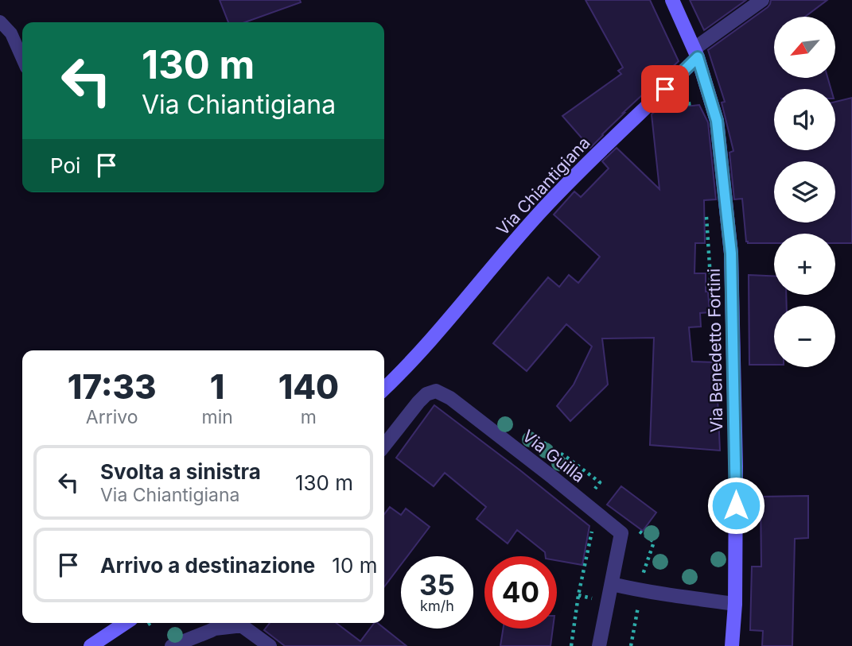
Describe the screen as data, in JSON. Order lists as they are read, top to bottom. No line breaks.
{"streets":{"street":["Via Chiantigiana","Via Benedetto Fortini","Via Guilla"]},"crossings":[["Via Chiantigiana","Via Benedetto Fortini"]],"north":"bottom left","page":{"map_buttons":["+","−"],"turn":["130 m","Via Chiantigiana"],"then":"Poi","eta":["17:33","Arrivo","1","min","140","m"],"list":[{"name":"Svolta a sinistra","note":"Via Chiantigiana","value":"130 m"},{"name":"Arrivo a destinazione","value":"10 m"}],"speed":"35 km/h","limit":"40"}}
